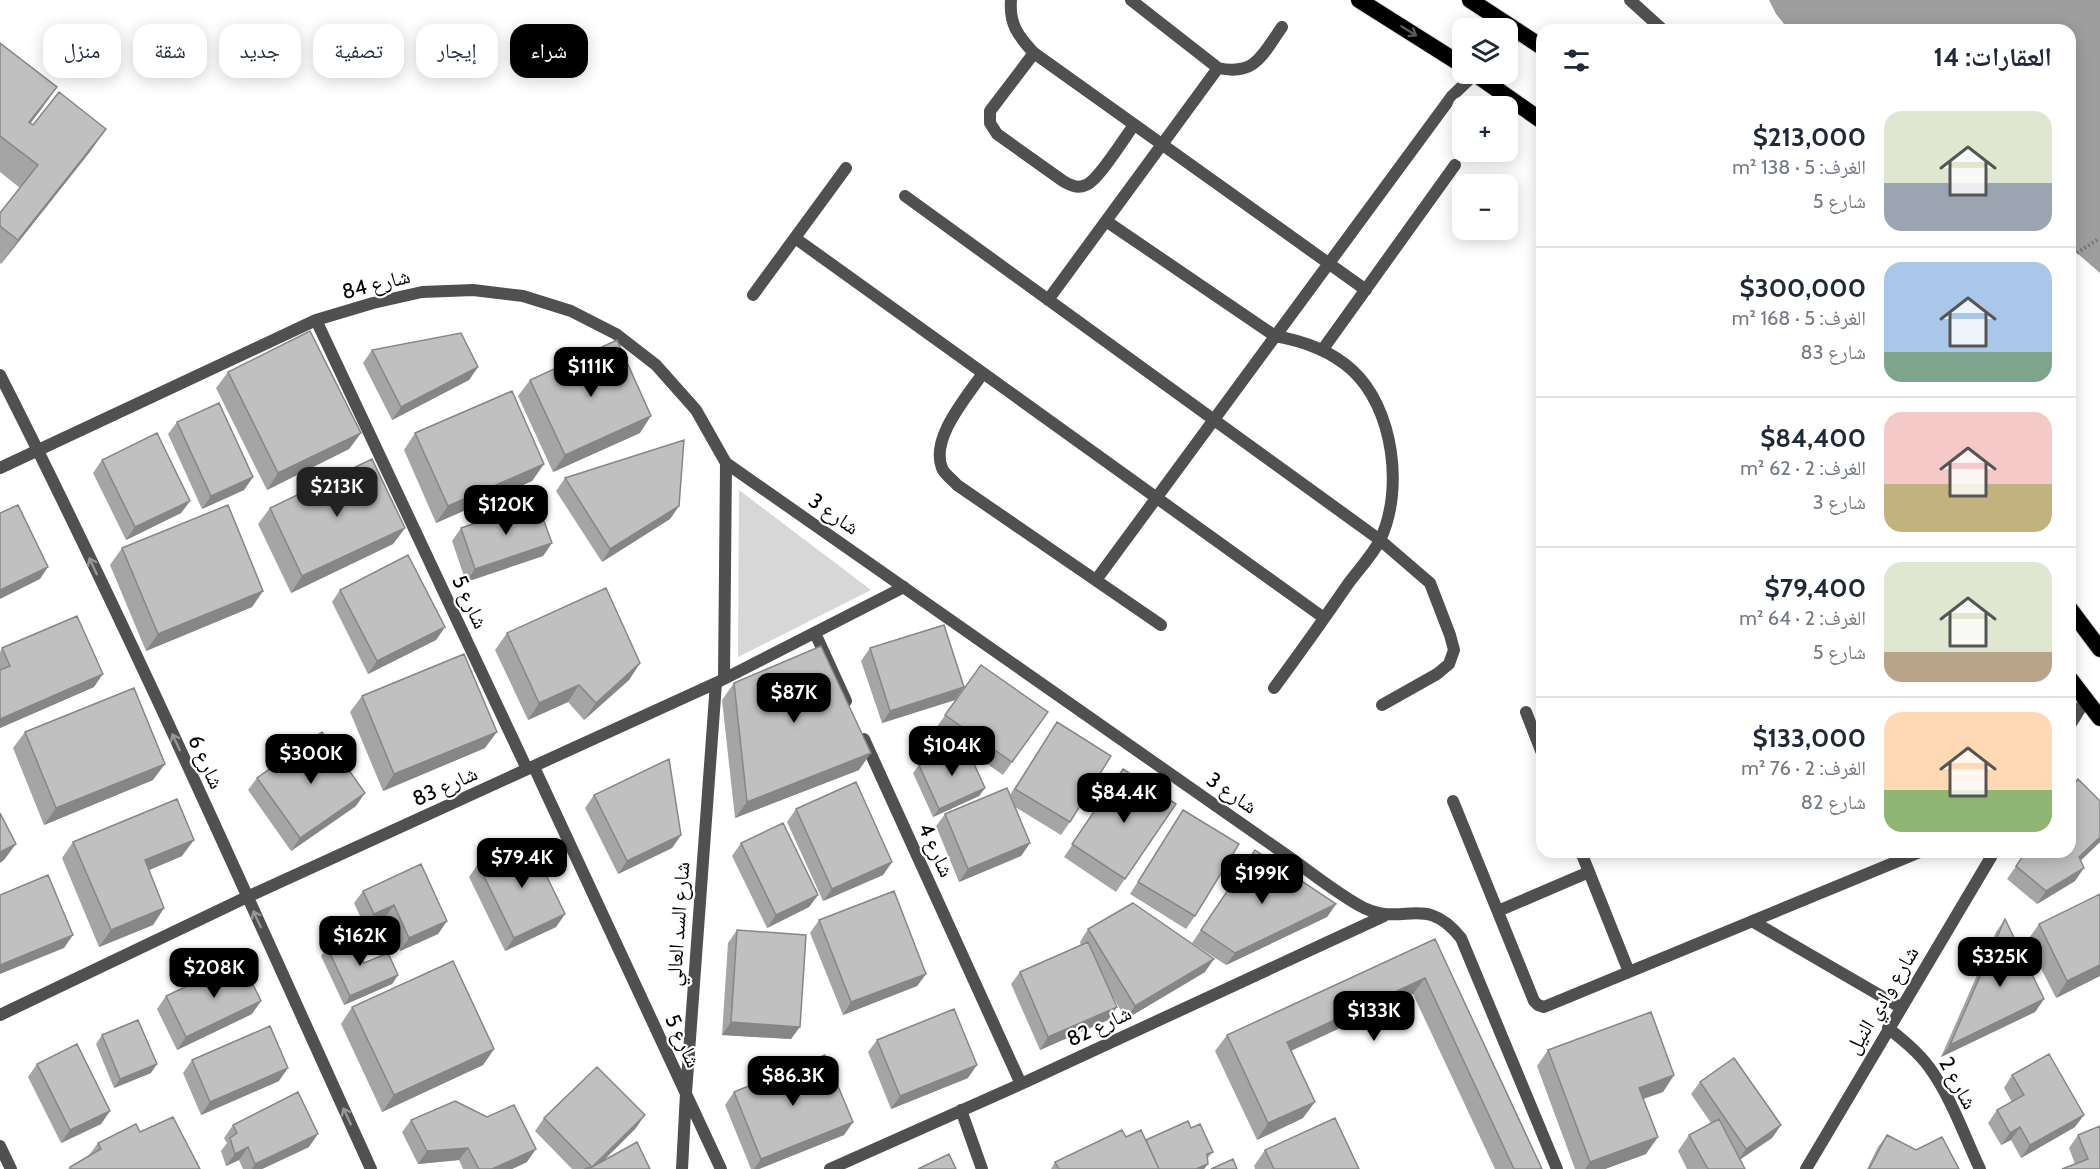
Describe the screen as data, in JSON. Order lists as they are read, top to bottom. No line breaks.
{"streets":{"street":["شارع 84","شارع 3","شارع 5","شارع 6","شارع 83","شارع 4","شارع السد العالي","شارع وادي النيل","شارع 82","شارع 2"]},"crossings":[["شارع 84","شارع 3"],["شارع 84","شارع 5"],["شارع 84","شارع 6"],["شارع 84","شارع السد العالي"],["شارع 3","شارع 83"],["شارع 3","شارع السد العالي"],["شارع 3","شارع 82"],["شارع 5","شارع 83"],["شارع 5","شارع السد العالي"],["شارع 6","شارع 83"],["شارع 83","شارع السد العالي"],["شارع 4","شارع 82"],["شارع وادي النيل","شارع 2"]],"one_way":["شارع 6"],"page":{"map_buttons":["+","−"],"chip":["شراء","إيجار","تصفية","جديد","شقة","منزل"],"heading":"العقارات: 14","list":[{"name":"$213,000","note":"الغرف: 5 · 138 m² · شارع 5"},{"name":"$300,000","note":"الغرف: 5 · 168 m² · شارع 83"},{"name":"$84,400","note":"الغرف: 2 · 62 m² · شارع 3"},{"name":"$79,400","note":"الغرف: 2 · 64 m² · شارع 5"},{"name":"$133,000","note":"الغرف: 2 · 76 m² · شارع 82"}],"price":["$111K","$213K","$120K","$87K","$104K","$300K","$84.4K","$79.4K","$199K","$162K","$325K","$208K","$133K","$86.3K"]}}
